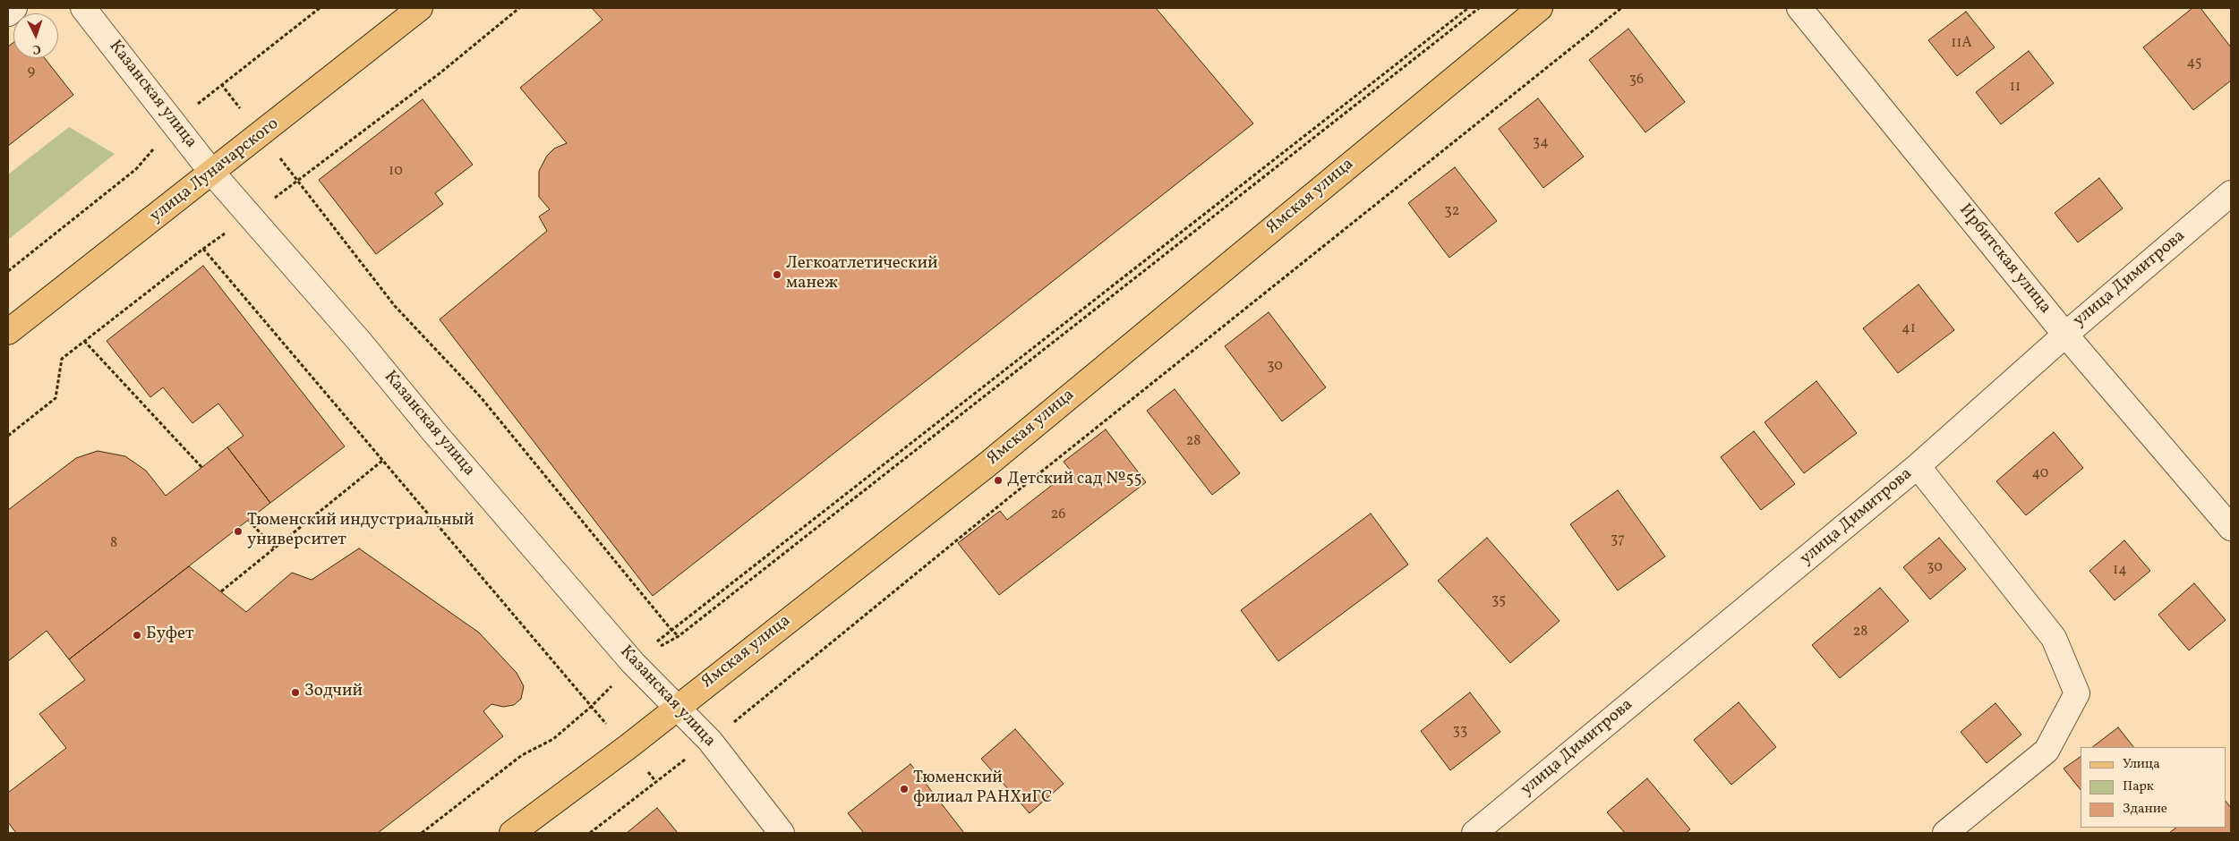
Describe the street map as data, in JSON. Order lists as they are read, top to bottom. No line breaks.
{"streets":{"main road":["улица Луначарского","Ямская улица"],"street":["Казанская улица","Ирбитская улица","улица Димитрова"]},"crossings":[["Казанская улица","улица Луначарского"],["Казанская улица","Ямская улица"],["Ирбитская улица","улица Димитрова"]],"places":["Легкоатлетический манеж","Детский сад №55","Тюменский индустриальный университет","Буфет","Зодчий","Тюменский филиал РАНХиГС"],"house_numbers":["11А","45","9","36","11","34","10","32","41","30","28","40","26","37","8","30","14","35","28","33"],"legend":["Улица","Парк","Здание"],"north":"bottom"}
